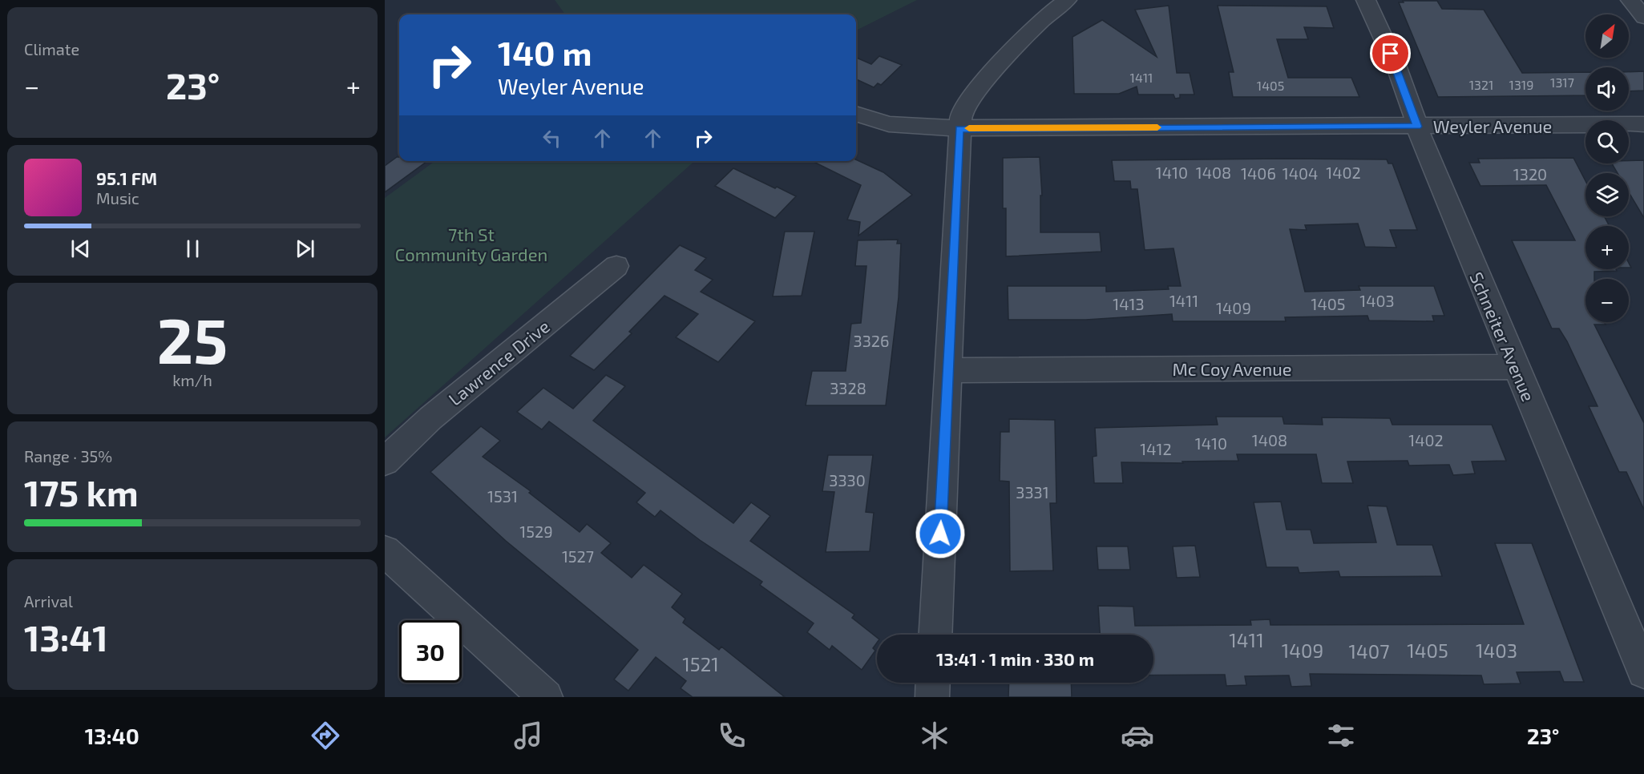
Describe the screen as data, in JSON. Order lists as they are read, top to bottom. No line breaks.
{"streets":{"street":["Weyler Avenue","Schneiter Avenue","Lawrence Drive","Mc Coy Avenue"]},"crossings":[["Weyler Avenue","Schneiter Avenue"],["Schneiter Avenue","Mc Coy Avenue"]],"parks":["7th St Community Garden"],"house_numbers":["1411","1317","1321","1319","1405","1410","1408","1402","1406","1404","1320","1411","1403","1413","1405","1409","3326","3328","1408","1402","1410","1412","3330","3331","1531","1529","1527","1411","1409","1405","1403","1407","1521"],"north":"top right","page":{"tile":["Climate",["25","km/h"],["Range · 35%","175 km"],["Arrival","13:41"]],"map_buttons":["+","−"],"turn":["140 m","Weyler Avenue"],"heat":["−","23°","+"],"song":["95.1 FM","Music"],"limit":"30","trip":"13:41 · 1 min · 330 m","tabs":["13:40","23°"]}}
